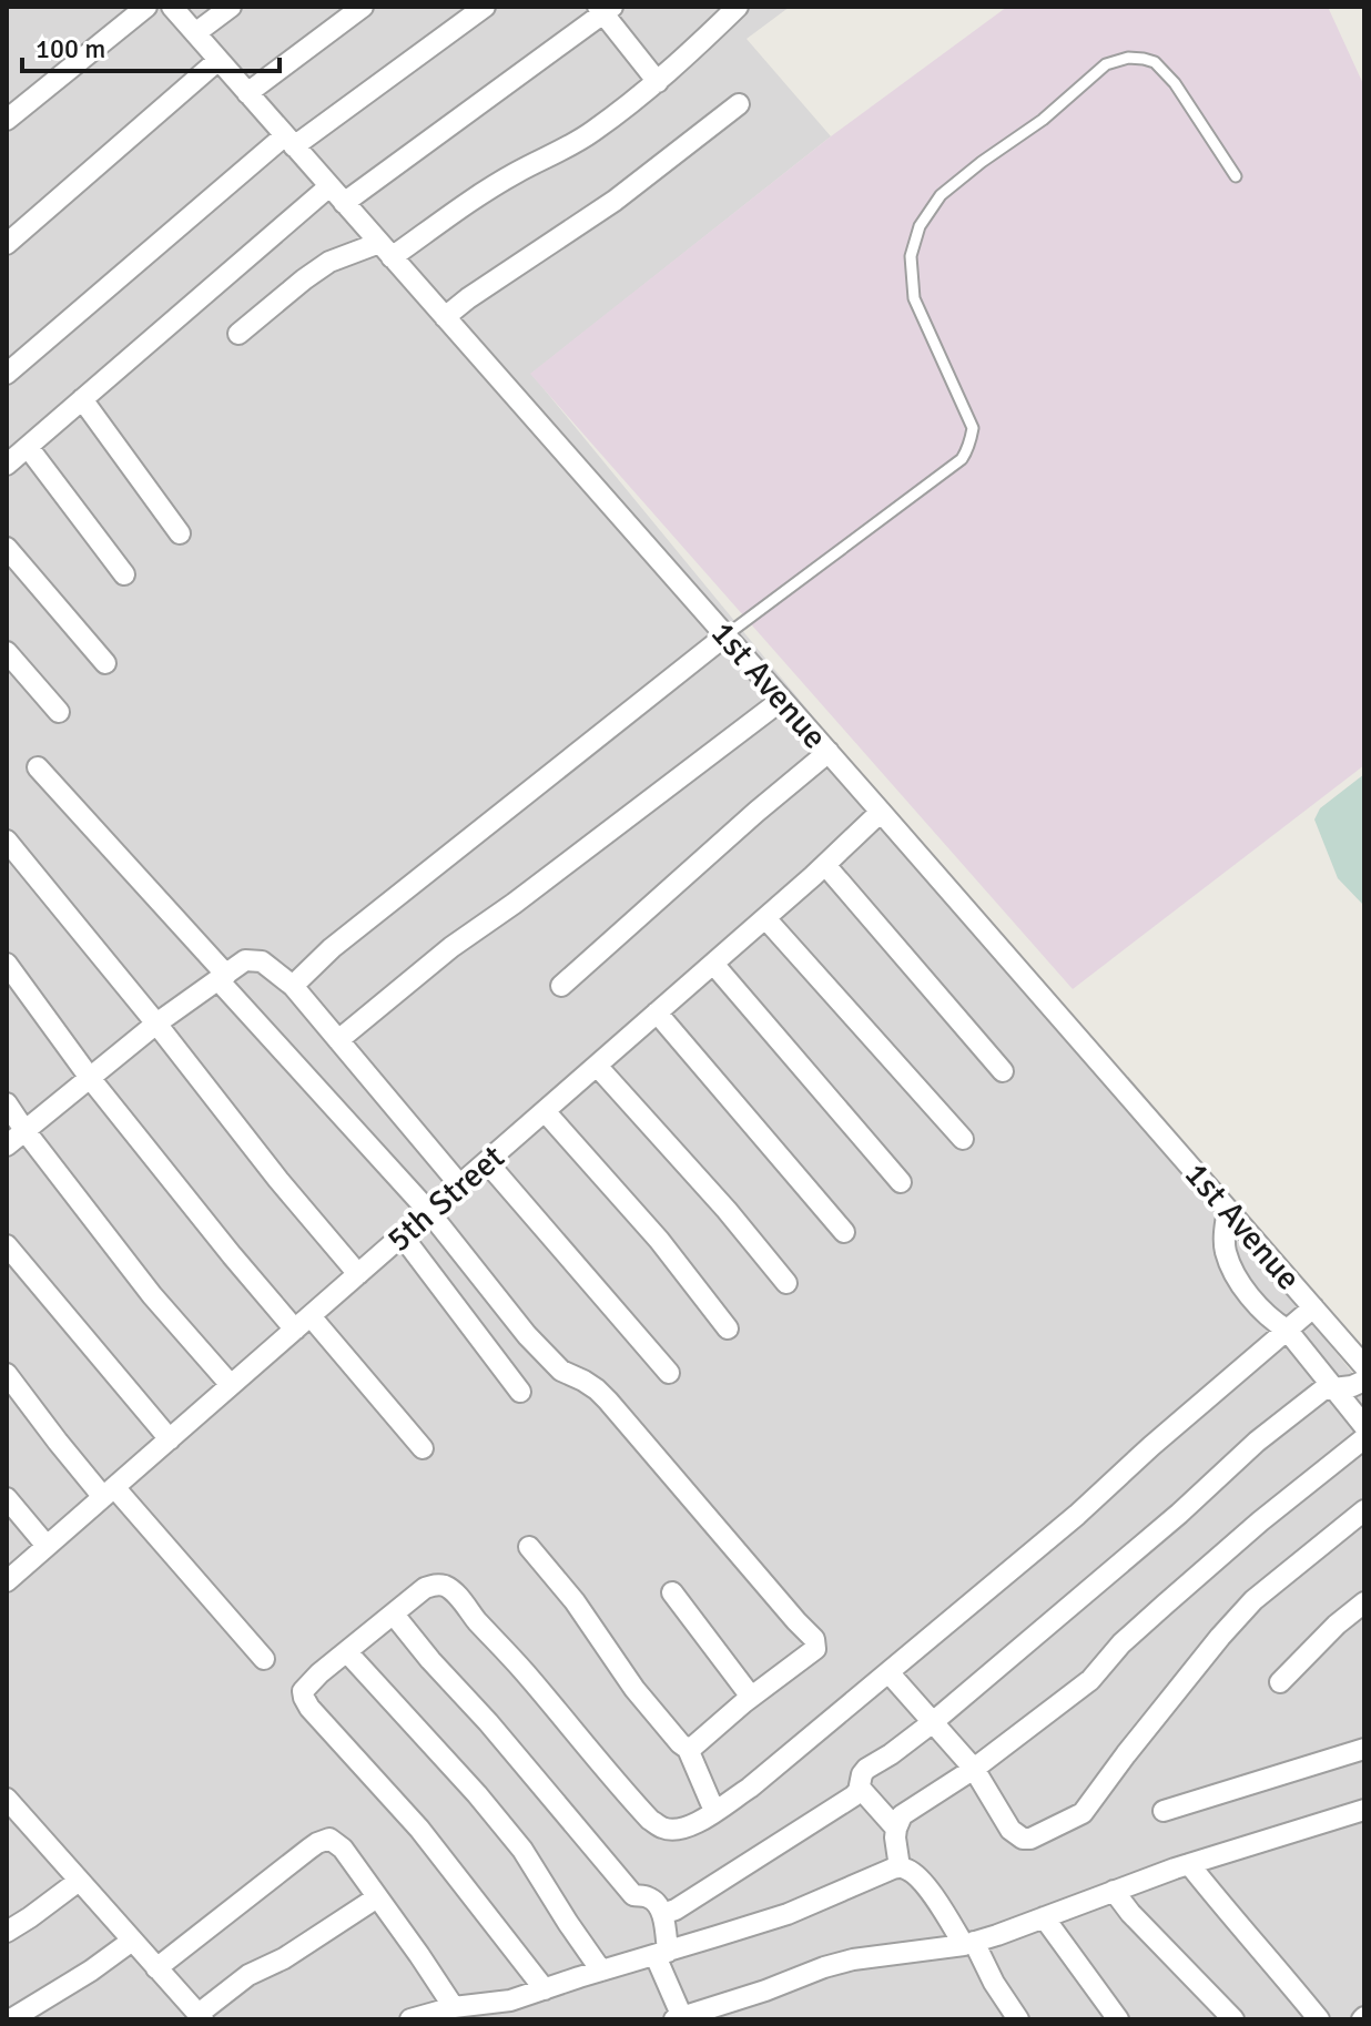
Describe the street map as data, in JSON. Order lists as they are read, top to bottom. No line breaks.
{"streets":{"street":["1st Avenue","5th Street"]},"crossings":[["1st Avenue","5th Street"]],"scale_bar":"100 m"}
